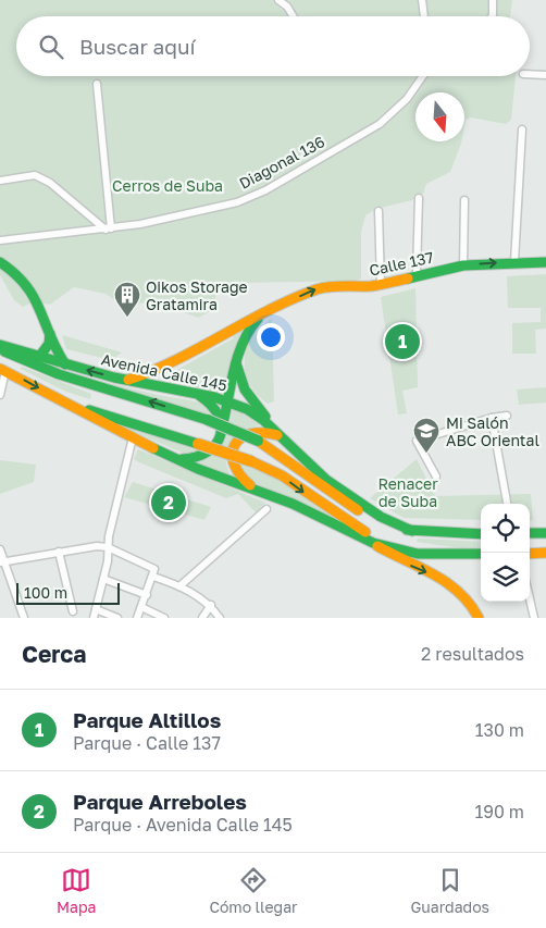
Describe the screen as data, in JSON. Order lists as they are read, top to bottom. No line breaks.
{"streets":{"main road":["Calle 137","Avenida Calle 145"],"street":["Diagonal 136"]},"crossings":[["Calle 137","Avenida Calle 145"]],"parks":["Cerros de Suba","Renacer de Suba"],"places":{"building":["Oikos Storage Gratamira"],"school or university":["Mi Salón ABC Oriental"]},"scale_bar":"100 m","north":"bottom","page":{"search":"Buscar aquí","pins":["1","2"],"scale":"100 m","heading":["Cerca","2 resultados"],"list":[{"mark":"1","name":"Parque Altillos","note":"Parque · Calle 137","value":"130 m"},{"mark":"2","name":"Parque Arreboles","note":"Parque · Avenida Calle 145","value":"190 m"}],"nav":["Mapa","Cómo llegar","Guardados"]}}
